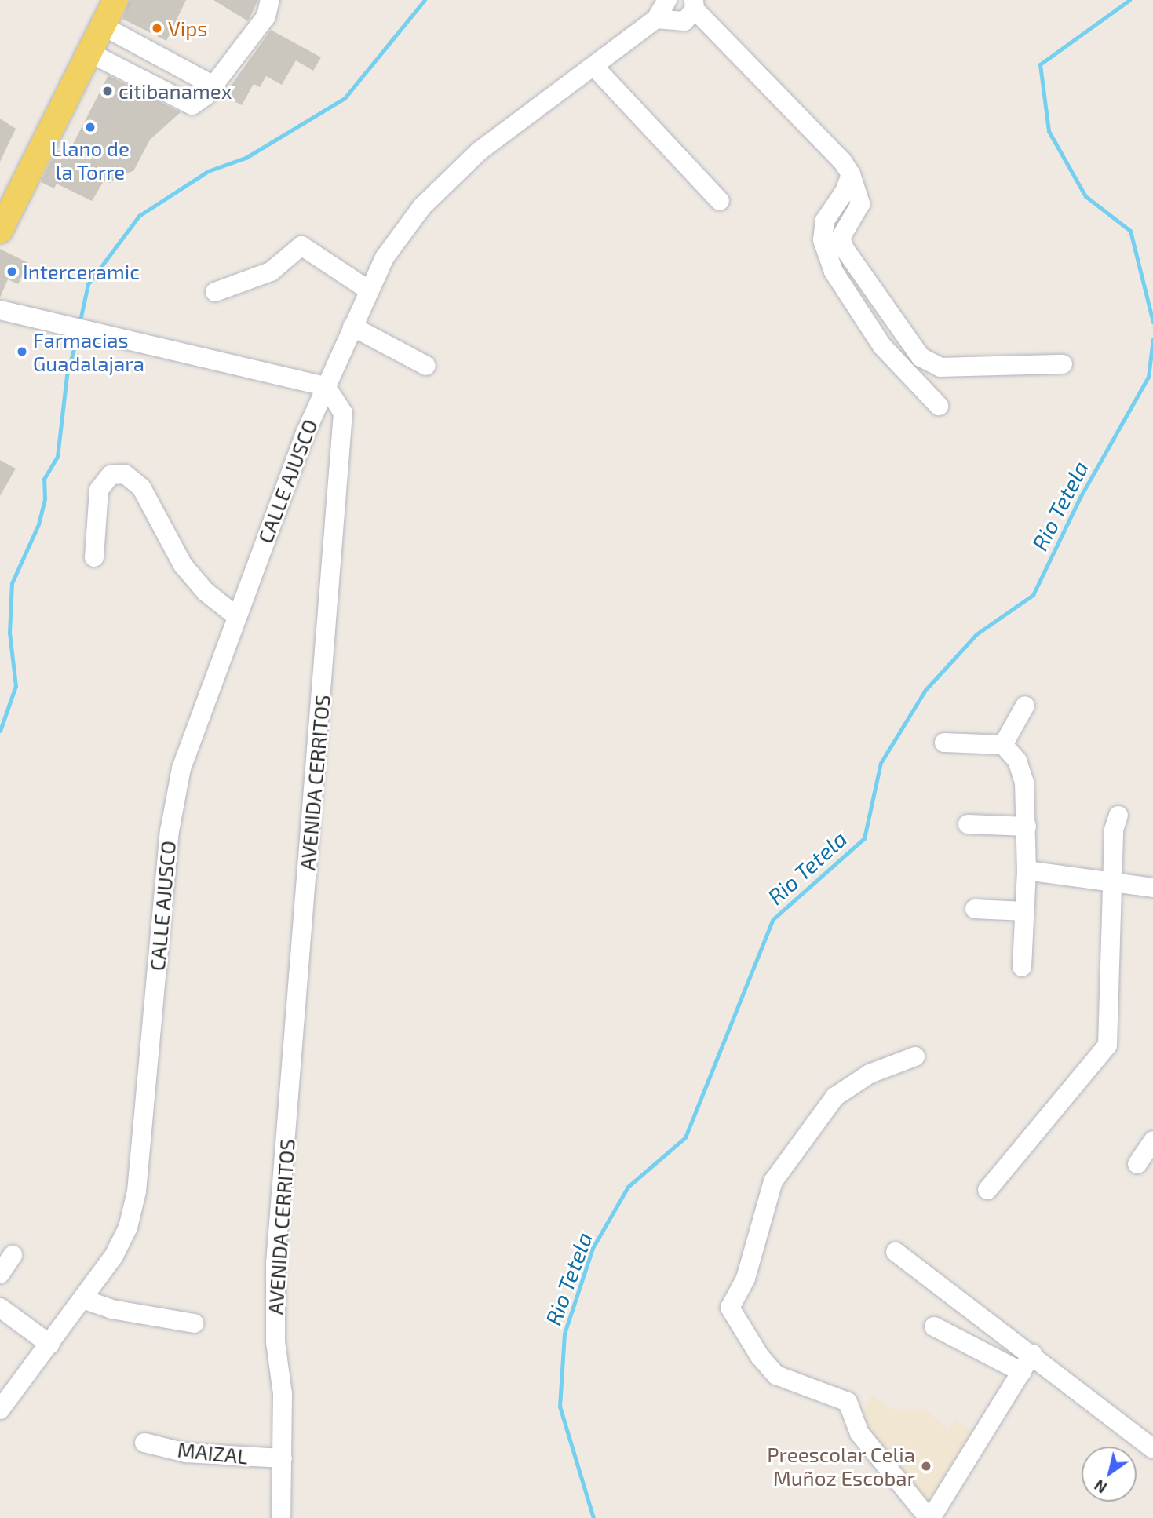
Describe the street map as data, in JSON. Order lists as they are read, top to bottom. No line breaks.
{"streets":{"street":["CALLE AJUSCO","AVENIDA CERRITOS","MAIZAL"]},"crossings":[["CALLE AJUSCO","AVENIDA CERRITOS"],["AVENIDA CERRITOS","MAIZAL"]],"water":["Rio Tetela"],"places":["Vips","citibanamex","Llano de la Torre","Interceramic","Farmacias Guadalajara","Preescolar Celia Muñoz Escobar"],"north":"bottom left"}
